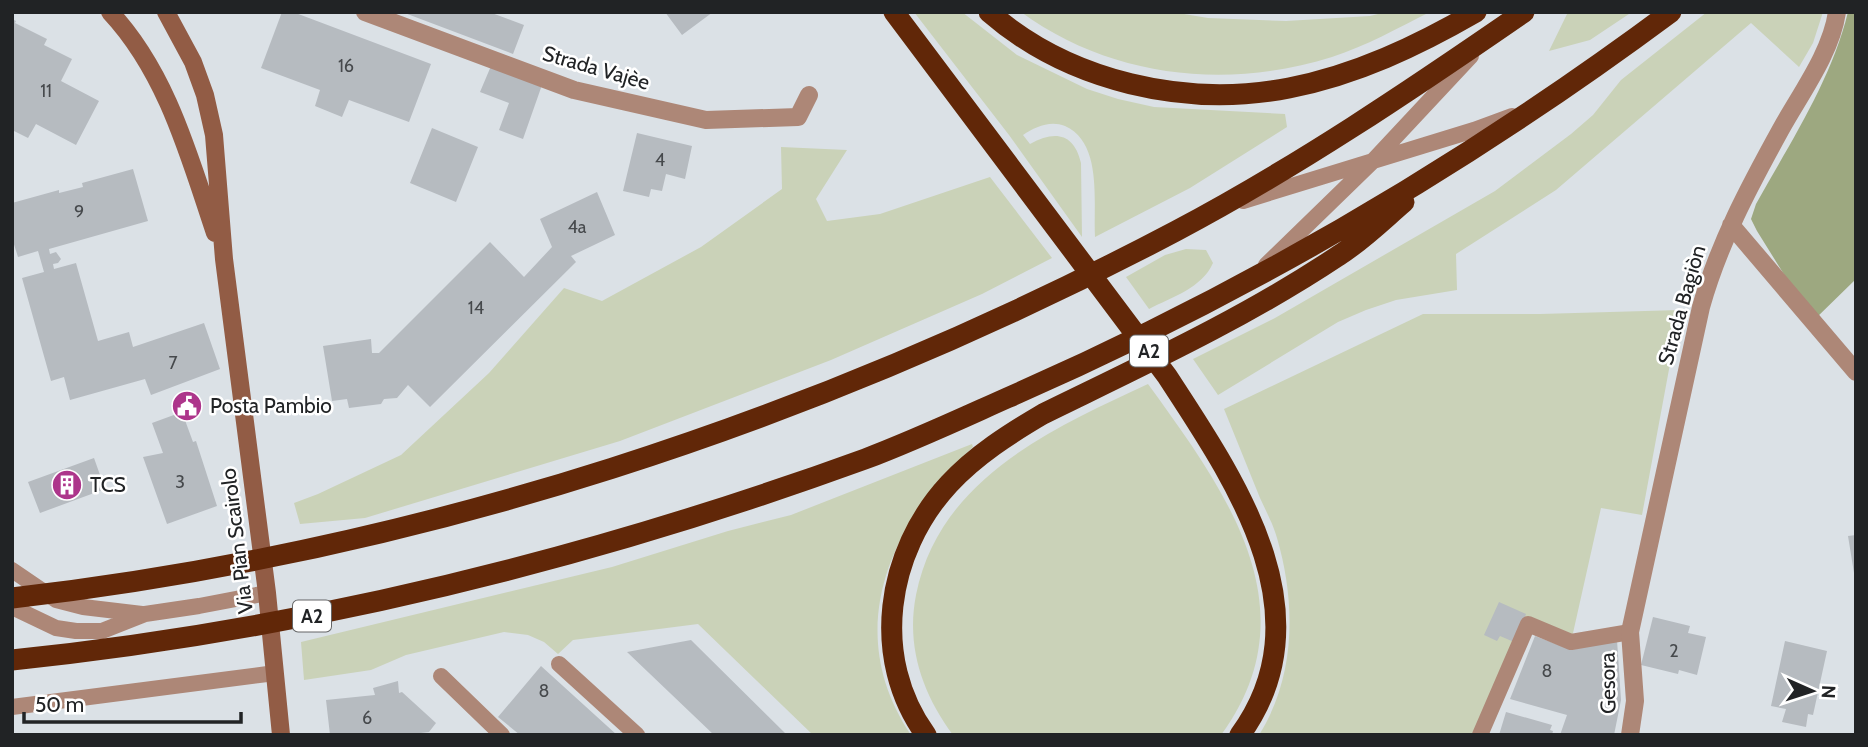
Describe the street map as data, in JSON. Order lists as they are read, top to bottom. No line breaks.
{"streets":{"highway":["A2"],"main road":["Via Pian Scairolo"],"street":["Strada Vajèe","Strada Bagiòn","Gesora"]},"crossings":[["Strada Bagiòn","Gesora"]],"places":{"public building":["Posta Pambio"],"building":["TCS"]},"house_numbers":["16","11","4","9","4a","14","7","3","2","8","8","6"],"scale_bar":"50 m","north":"right"}
